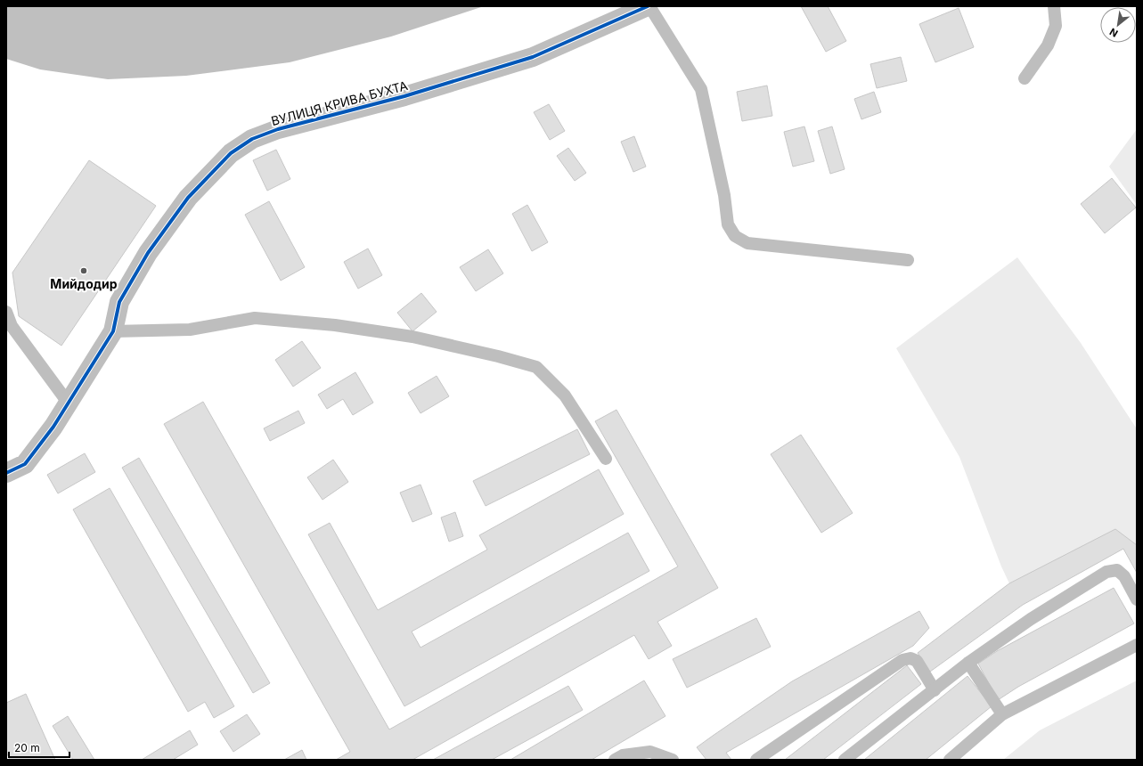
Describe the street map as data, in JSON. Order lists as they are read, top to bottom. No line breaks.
{"streets":{"street":["ВУЛИЦЯ КРИВА БУХТА"]},"places":["Мийдодир"],"scale_bar":"20 m","north":"bottom left"}
